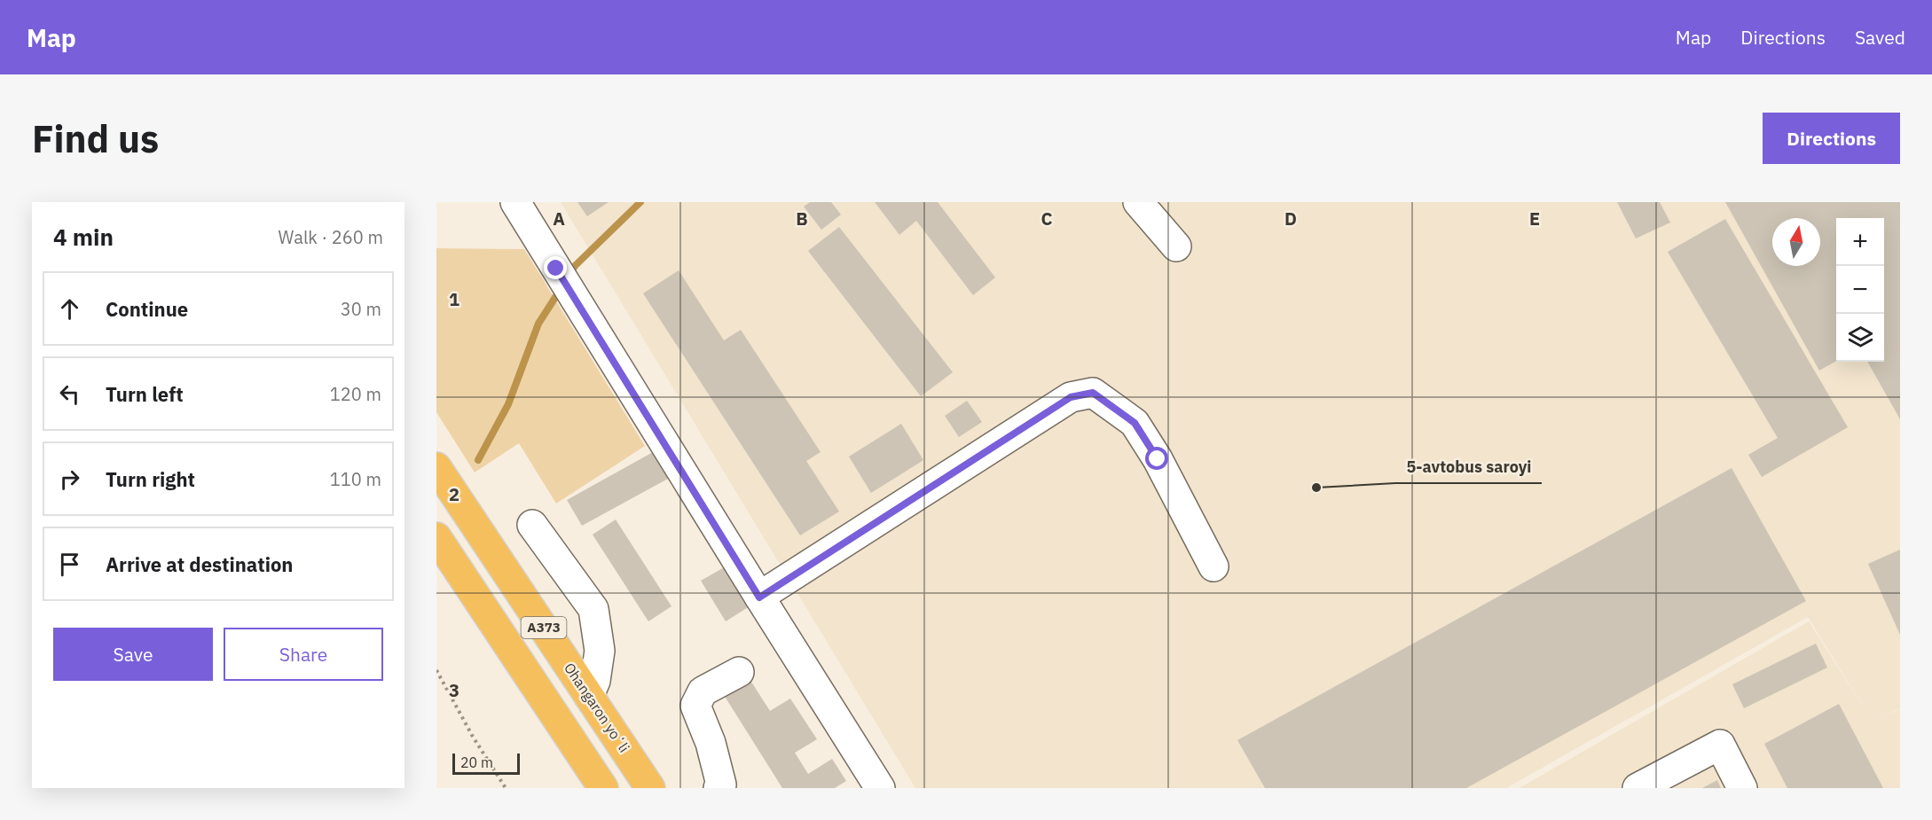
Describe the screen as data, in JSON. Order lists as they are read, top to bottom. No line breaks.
{"streets":{"highway":["A373","Ohangaron yoʻli"]},"places":["5-avtobus saroyi"],"scale_bar":"20 m","north":"top","page":{"header":"Map","nav":["Map","Directions","Saved"],"buttons":["Directions",["Save","Share"]],"title":"Find us","heading":["4 min","Walk · 260 m"],"map_buttons":["+","−"],"list":[["Continue","30 m"],["Turn left","120 m"],["Turn right","110 m"],"Arrive at destination"],"scale":"20 m"},"grid":{"columns":["A","B","C","D","E"],"rows":["1","2","3"]}}
